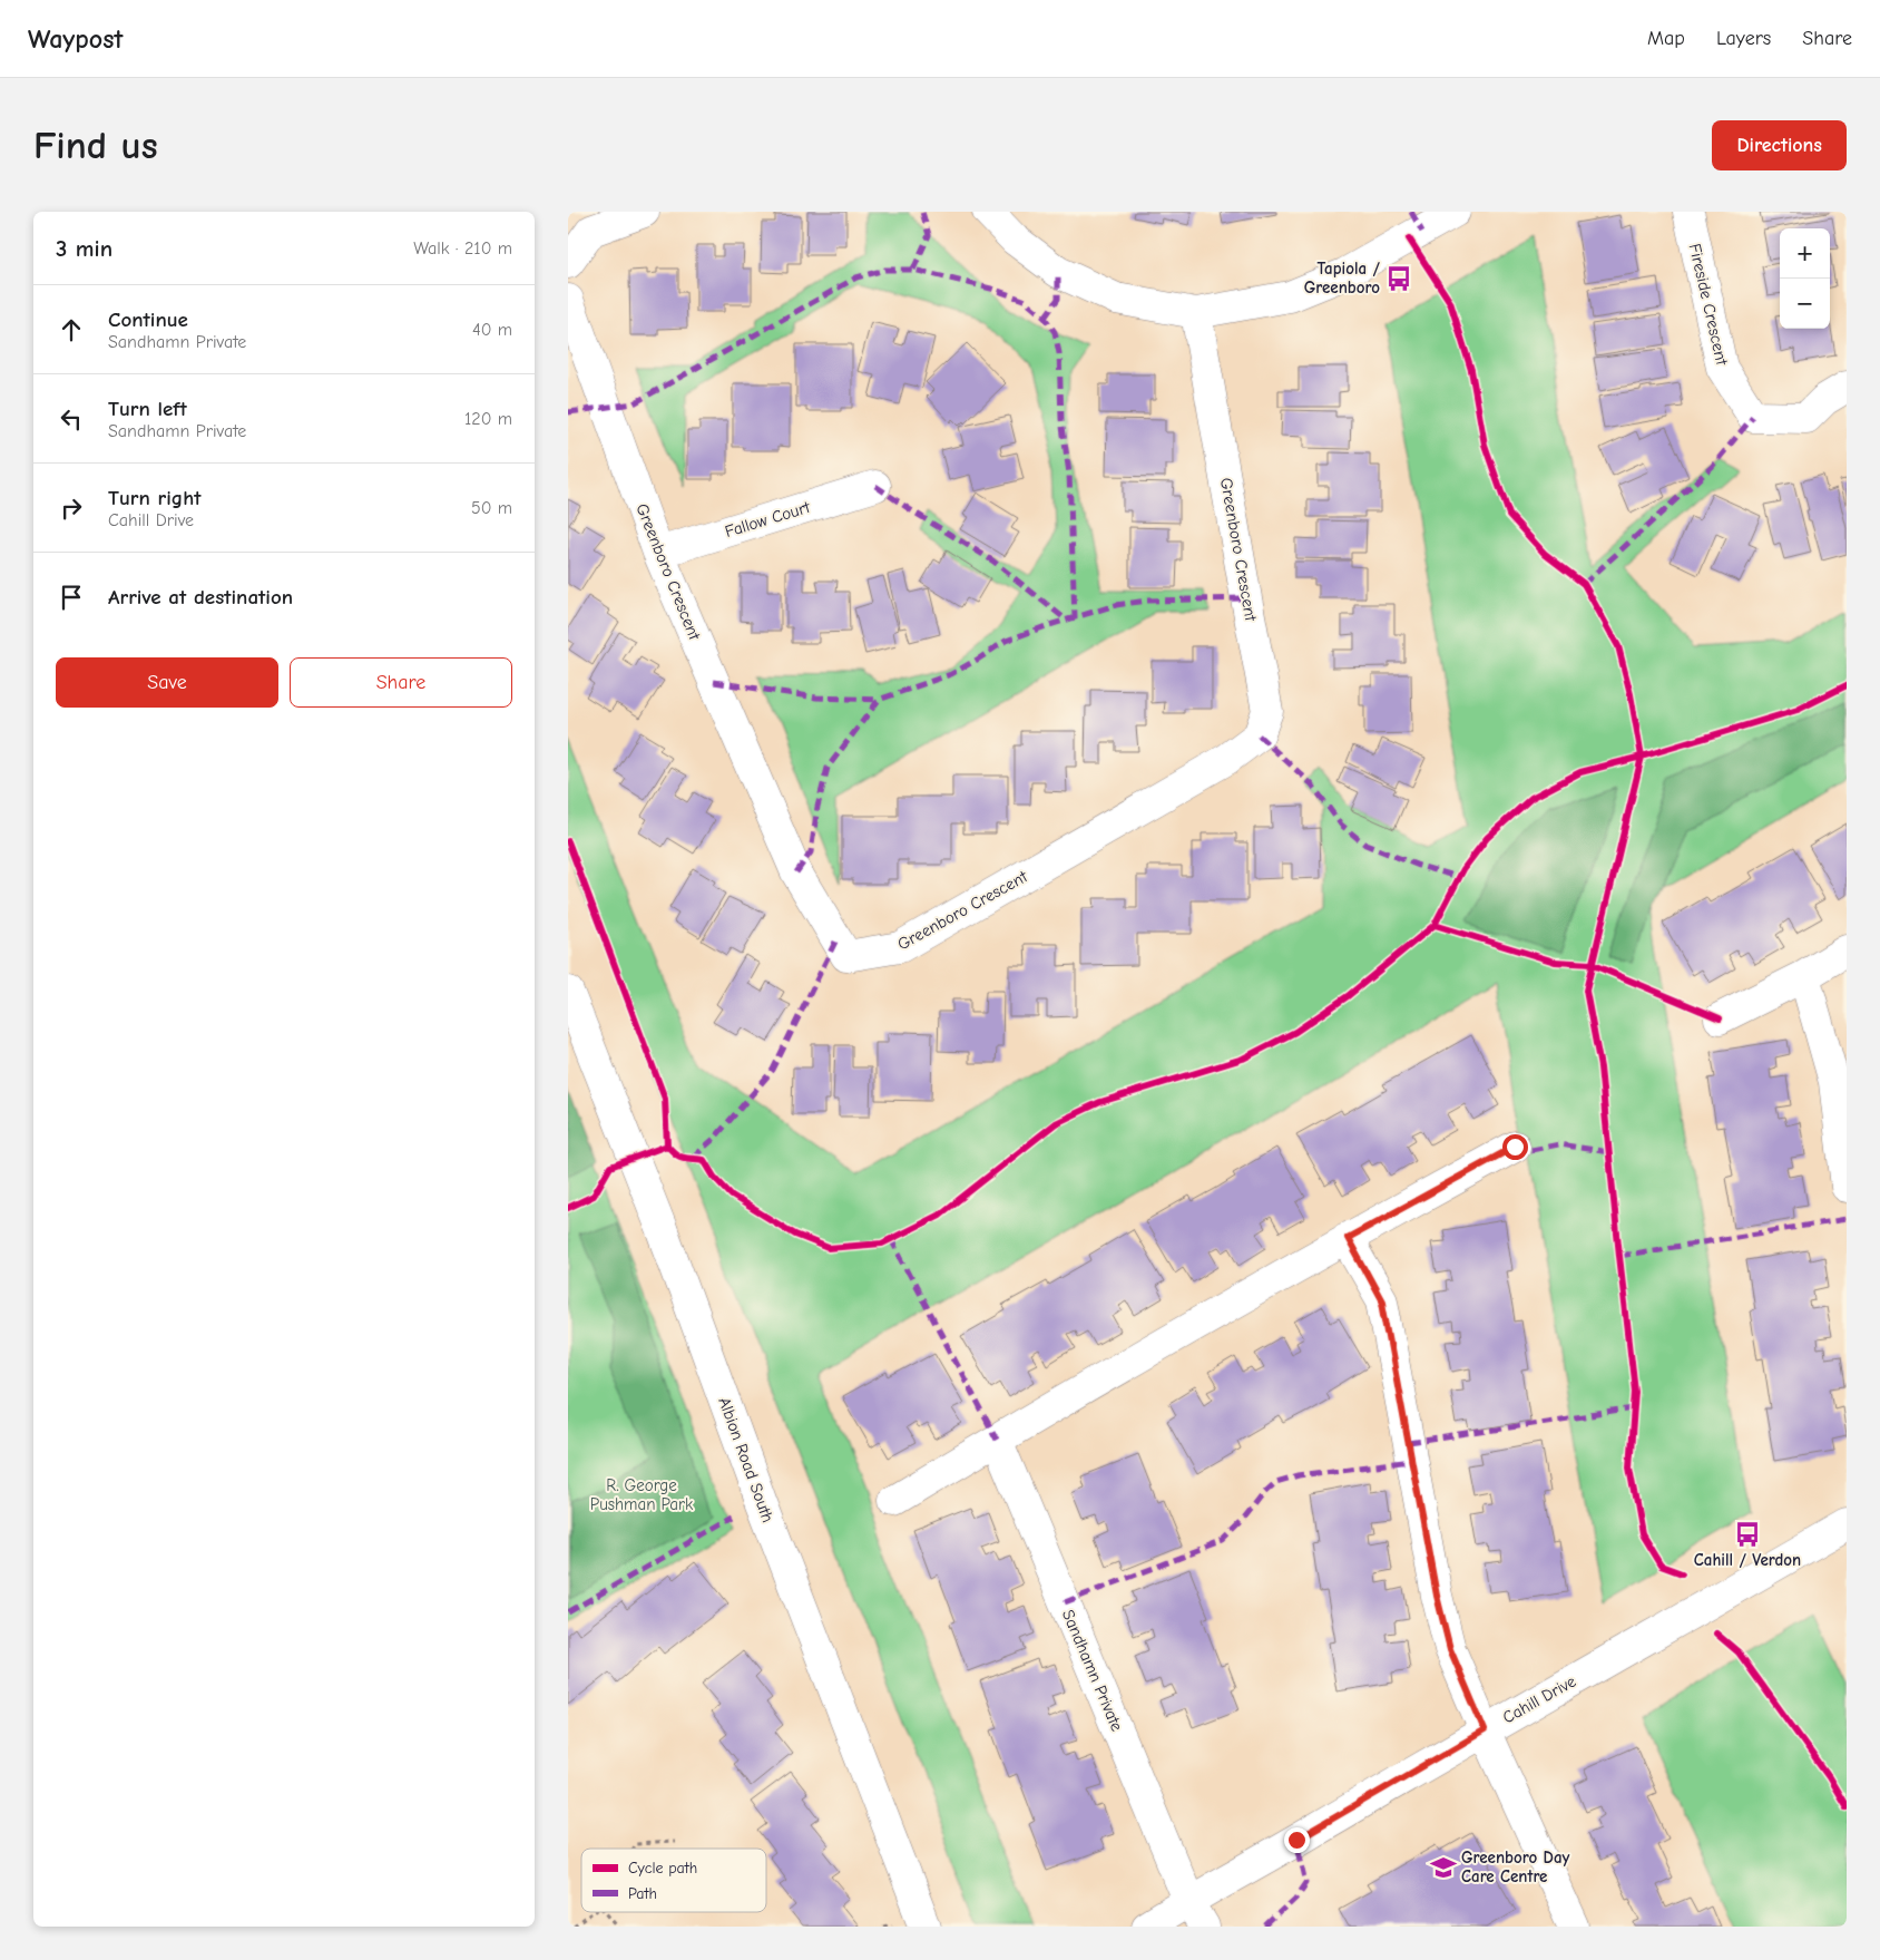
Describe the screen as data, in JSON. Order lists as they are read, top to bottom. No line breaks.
{"streets":{"street":["Fireside Crescent","Fallow Court","Greenboro Crescent","Albion Road South","Sandhamn Private","Cahill Drive"]},"crossings":[["Fallow Court","Greenboro Crescent"],["Sandhamn Private","Cahill Drive"]],"parks":["R. George Pushman Park"],"places":{"bus stop":["Tapiola / Greenboro","Cahill / Verdon"],"school or university":["Greenboro Day Care Centre"]},"legend":["Cycle path","Path"],"page":{"header":"Waypost","nav":["Map","Layers","Share"],"buttons":["Directions",["Save","Share"]],"title":"Find us","heading":["3 min","Walk · 210 m"],"map_buttons":["+","−"],"list":[["Continue","Sandhamn Private","40 m"],["Turn left","Sandhamn Private","120 m"],["Turn right","Cahill Drive","50 m"],"Arrive at destination"]}}
